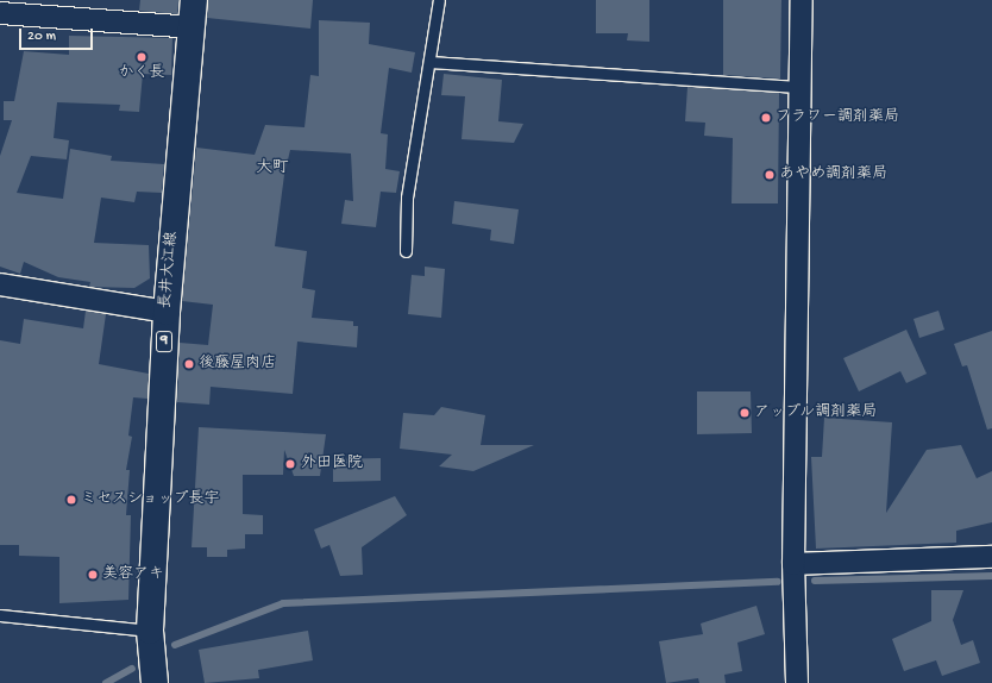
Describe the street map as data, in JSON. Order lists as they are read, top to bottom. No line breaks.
{"streets":{"main road":["長井大江線","9"]},"districts":["大町"],"places":["かく長","フラワー調剤薬局","あやめ調剤薬局","後藤屋肉店","アップル調剤薬局","外田医院","ミセスショップ長宇","美容アキ"],"scale_bar":"20 m"}
